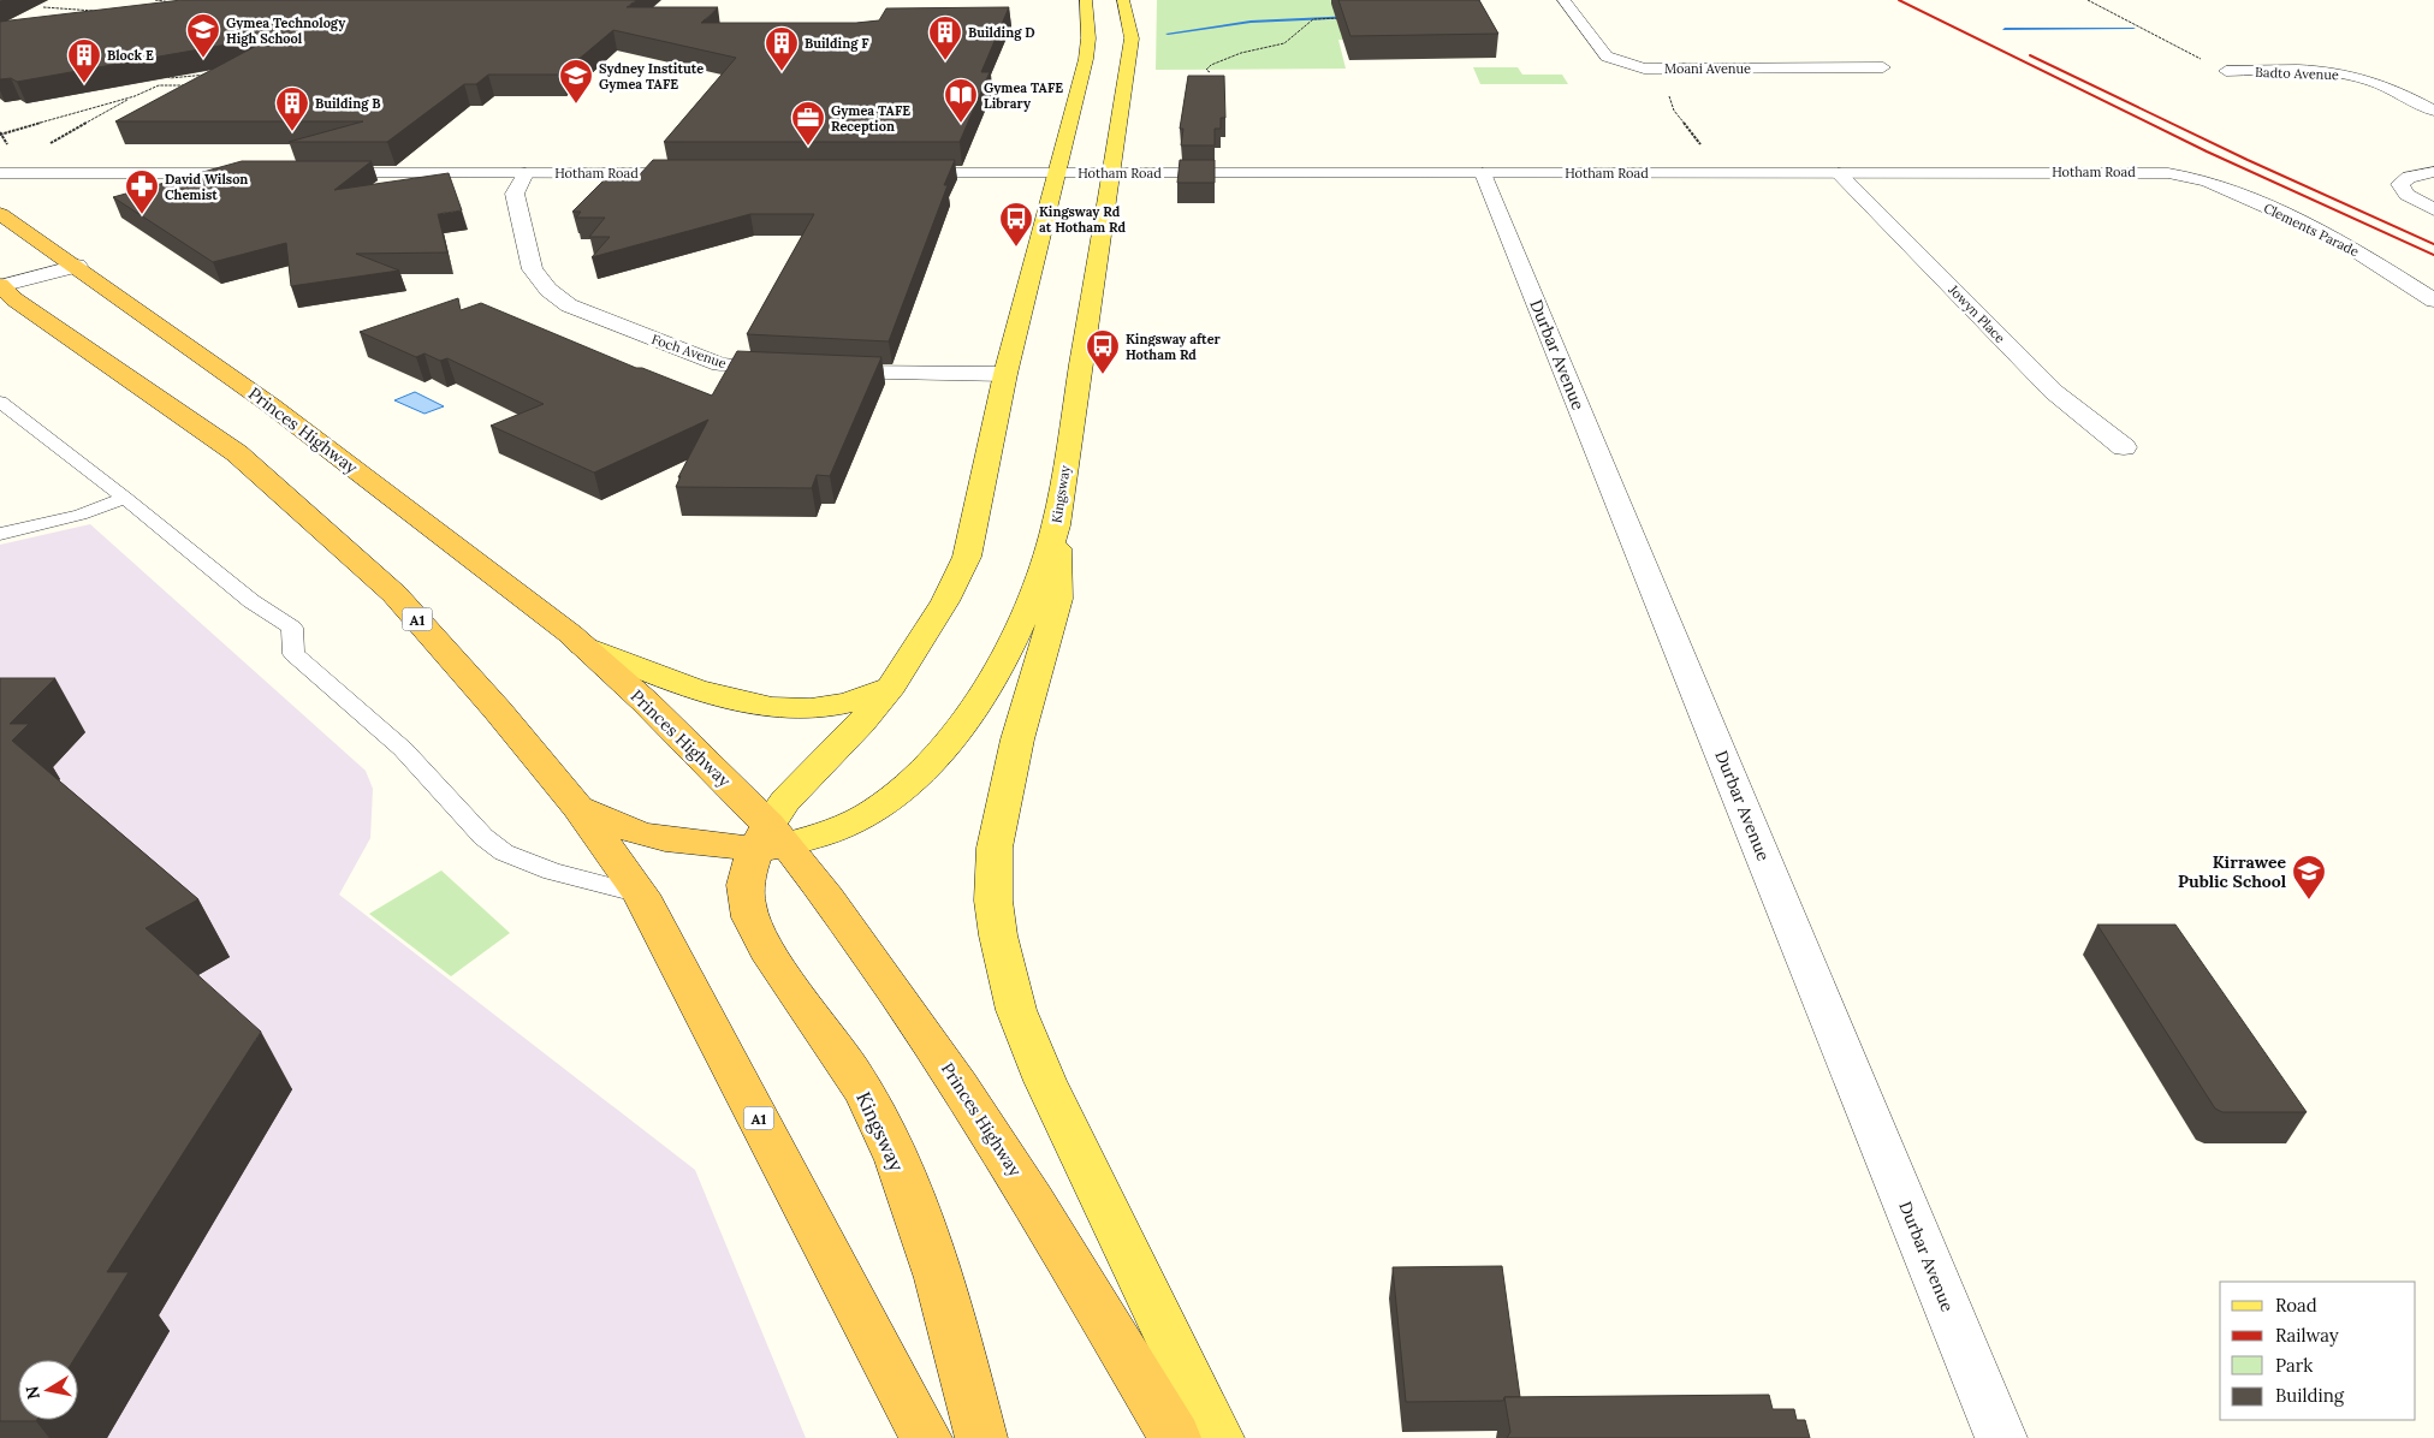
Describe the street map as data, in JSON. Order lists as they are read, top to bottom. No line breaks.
{"streets":{"highway":["Princes Highway","Kingsway","A1"],"street":["Moani Avenue","Badto Avenue","Hotham Road","Clements Parade","Jowyn Place","Foch Avenue","Durbar Avenue"]},"crossings":[["Hotham Road","Clements Parade"],["Hotham Road","Jowyn Place"],["Hotham Road","Foch Avenue"],["Hotham Road","Durbar Avenue"],["Hotham Road","Kingsway"],["Foch Avenue","Kingsway"],["Princes Highway","Kingsway"],["Kingsway","A1"]],"places":{"school or university":["Gymea Technology High School","Sydney Institute Gymea TAFE","Kirrawee Public School"],"building":["Building D","Building F","Block E","Building B"],"library":["Gymea TAFE Library"],"office":["Gymea TAFE Reception"],"pharmacy":["David Wilson Chemist"],"bus stop":["Kingsway Rd at Hotham Rd","Kingsway after Hotham Rd"]},"legend":["Road","Railway","Park","Building"],"north":"left"}
